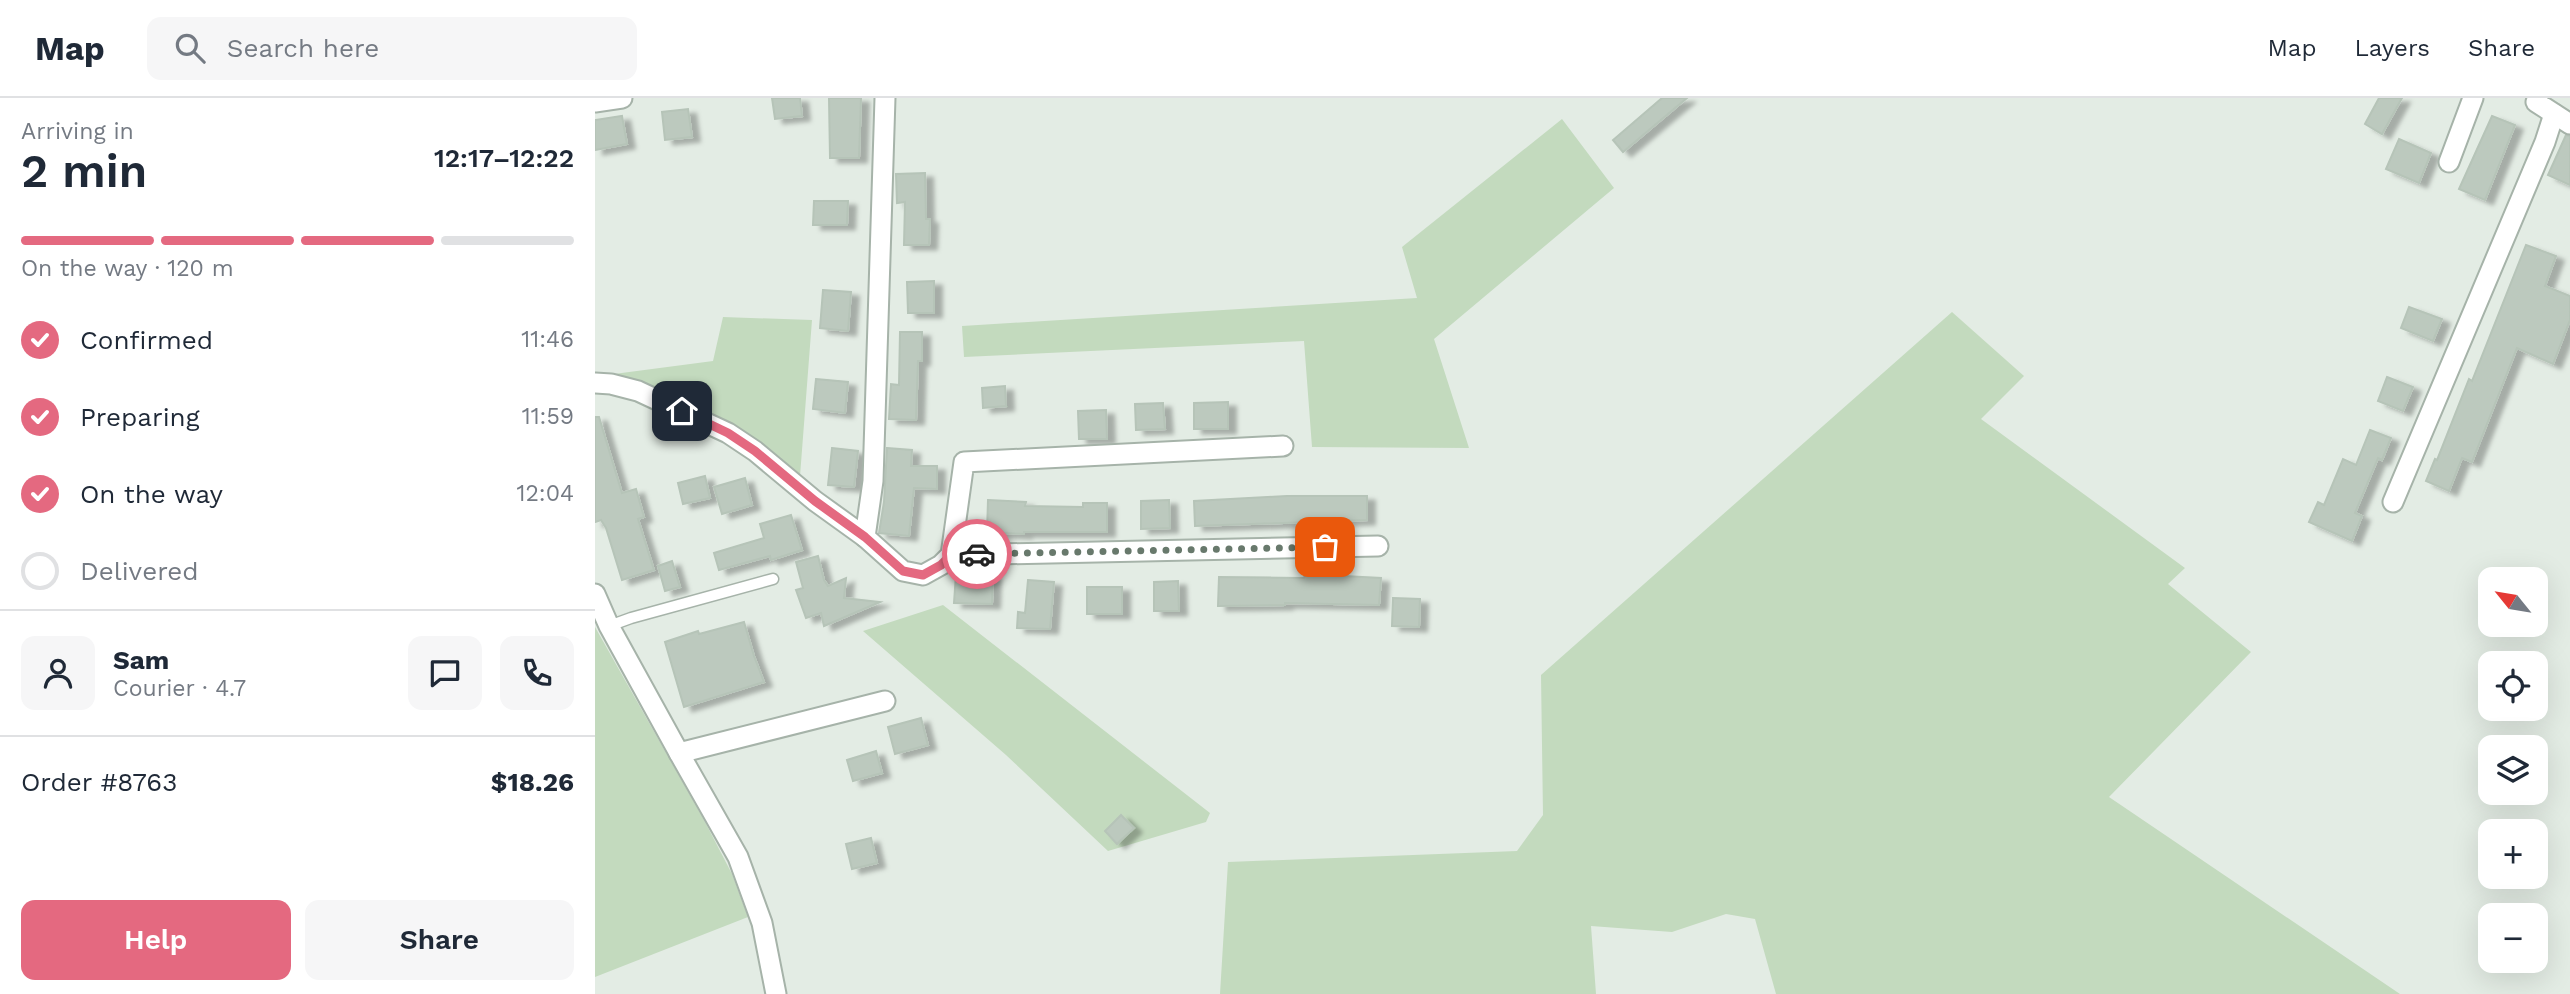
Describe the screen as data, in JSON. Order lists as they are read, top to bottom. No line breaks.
{"north":"top left","page":{"header":"Map","search":"Search here","nav":["Map","Layers","Share"],"heading":["2 min","Arriving in","12:17–12:22"],"panel":["Sam","Courier · 4.7","Order #8763","$18.26"],"bar":"On the way · 120 m","list":[["Confirmed","11:46"],["Preparing","11:59"],["On the way","12:04"],"Delivered"],"map_buttons":["+","−"],"buttons":["Help","Share"]}}
